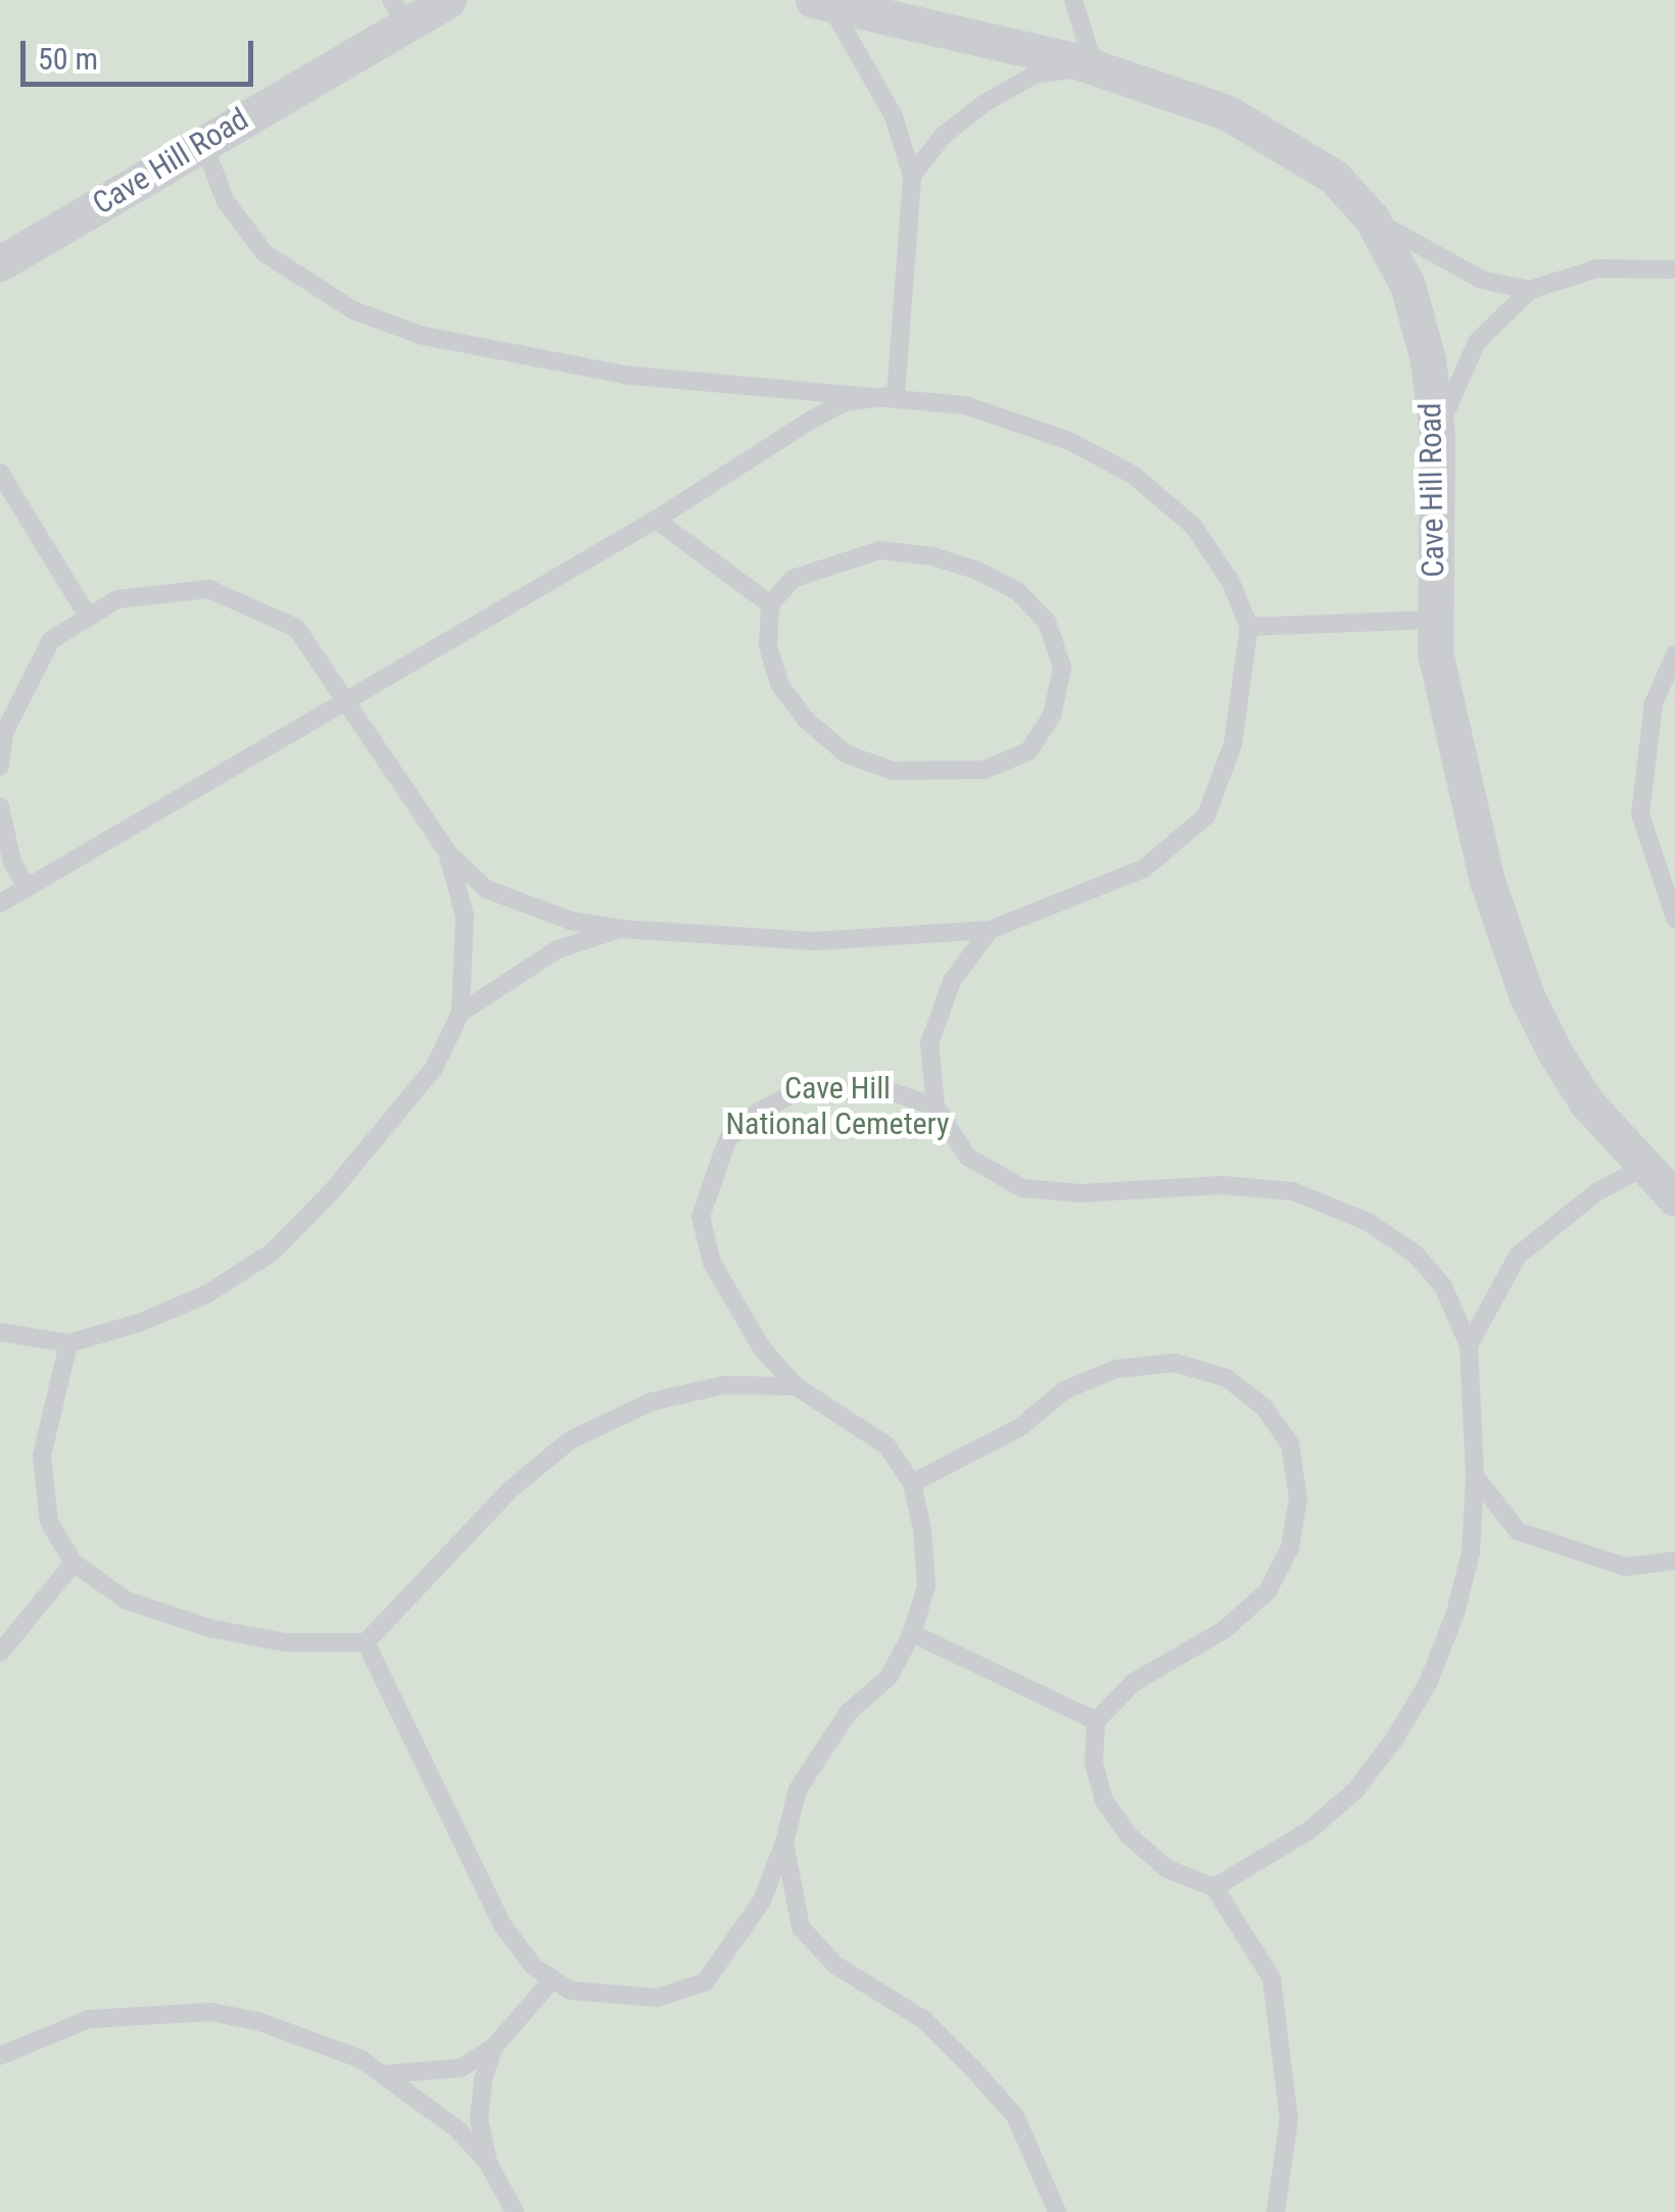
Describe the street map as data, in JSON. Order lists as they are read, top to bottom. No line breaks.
{"streets":{"street":["Cave Hill Road"]},"parks":["Cave Hill National Cemetery"],"scale_bar":"50 m"}
